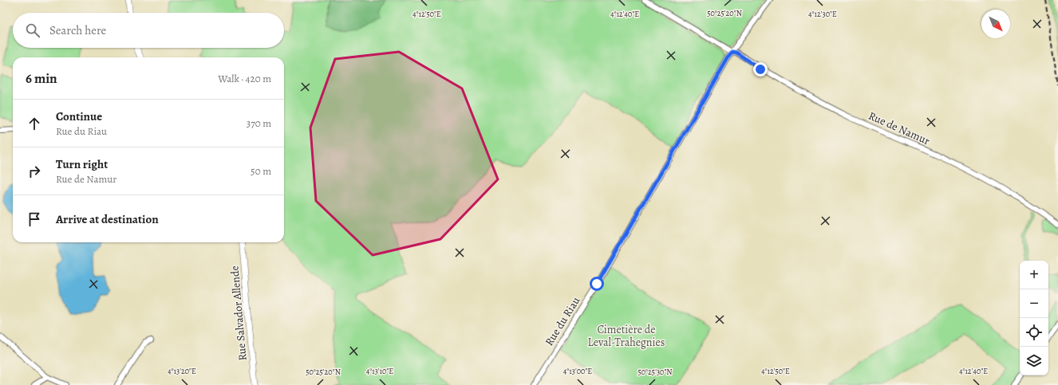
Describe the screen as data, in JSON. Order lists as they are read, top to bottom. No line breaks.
{"streets":{"street":["Rue de Namur","Rue Salvador Allende","Rue du Riau"]},"crossings":[["Rue de Namur","Rue du Riau"]],"parks":["Cimetière de Leval-Trahegnies"],"north":"bottom right","page":{"search":"Search here","heading":["6 min","Walk · 420 m"],"list":[["Continue","Rue du Riau","370 m"],["Turn right","Rue de Namur","50 m"],"Arrive at destination"],"map_buttons":["+","−"]},"coordinates":["50°25'20\"N","4°12'50\"E","4°12'40\"E","4°12'30\"E","4°13'20\"E","4°13'10\"E","4°13'00\"E","50°25'30\"N"]}
